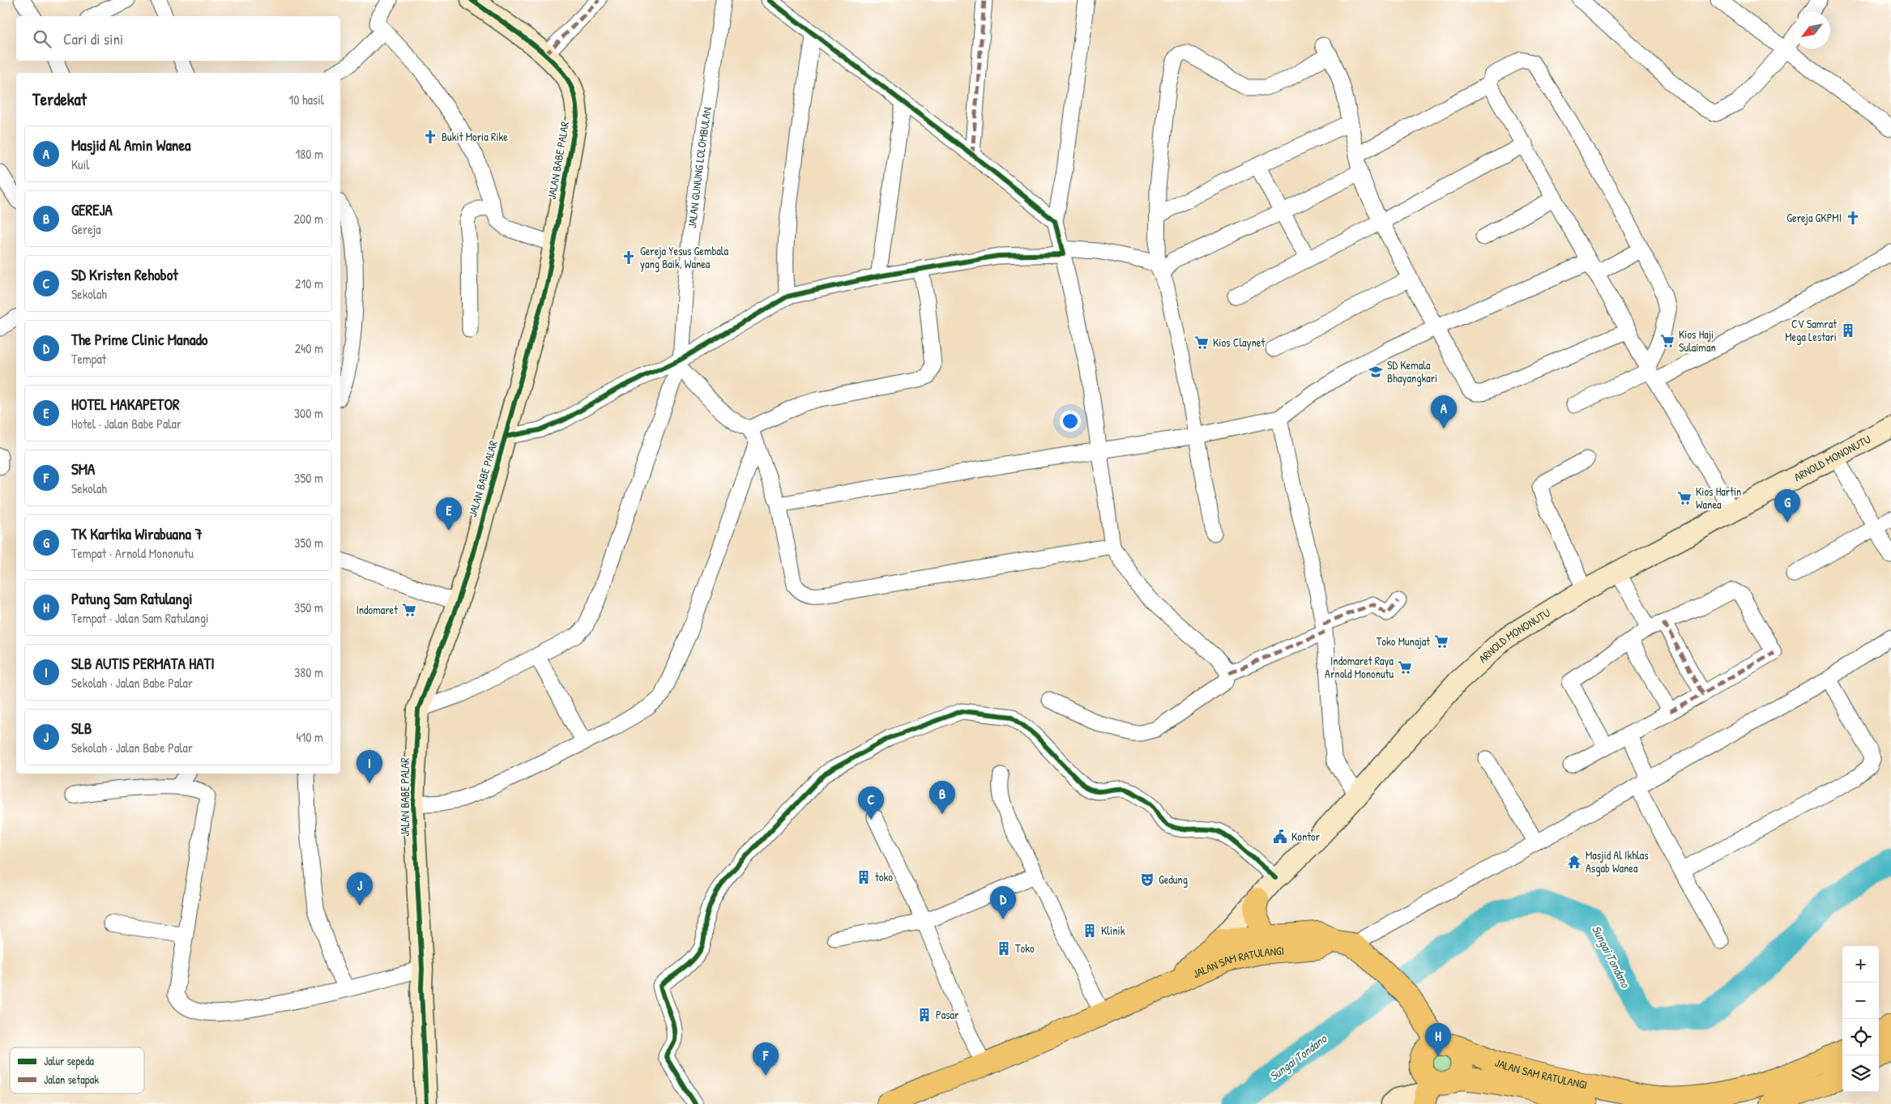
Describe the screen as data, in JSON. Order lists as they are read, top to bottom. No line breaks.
{"streets":{"main road":["JALAN SAM RATULANGI"],"street":["JALAN BABE PALAR","JALAN GUNUNG LOLOMBULAN","ARNOLD MONONUTU"]},"crossings":[["JALAN BABE PALAR","JALAN GUNUNG LOLOMBULAN"],["ARNOLD MONONUTU","JALAN SAM RATULANGI"]],"water":["Sungai Tondano"],"places":{"church":["Bukit Moria Rike","Gereja GKPMI","Gereja Yesus Gembala yang Baik, Wanea"],"building":["CV Samrat Mega Lestari","toko","Klinik","Toko","Pasar"],"supermarket":["Kios Haji Sulaiman","Kios Claynet","Kios Hartin Wanea","Indomaret","Toko Munajat","Indomaret Raya Arnold Mononutu"],"school or university":["SD Kemala Bhayangkari"],"public building":["Kontor"],"temple":["Masjid Al Ikhlas Asgab Wanea"],"theatre":["Gedung"]},"legend":["Jalur sepeda","Jalan setapak"],"north":"bottom left","page":{"search":"Cari di sini","heading":["Terdekat","10 hasil"],"list":[{"mark":"A","name":"Masjid Al Amin Wanea","note":"Kuil","value":"180 m"},{"mark":"B","name":"GEREJA","note":"Gereja","value":"200 m"},{"mark":"C","name":"SD Kristen Rehobot","note":"Sekolah","value":"210 m"},{"mark":"D","name":"The Prime Clinic Manado","note":"Tempat","value":"240 m"},{"mark":"E","name":"HOTEL MAKAPETOR","note":"Hotel · Jalan Babe Palar","value":"300 m"},{"mark":"F","name":"SMA","note":"Sekolah","value":"350 m"},{"mark":"G","name":"TK Kartika Wirabuana 7","note":"Tempat · Arnold Mononutu","value":"350 m"},{"mark":"H","name":"Patung Sam Ratulangi","note":"Tempat · Jalan Sam Ratulangi","value":"350 m"},{"mark":"I","name":"SLB AUTIS PERMATA HATI","note":"Sekolah · Jalan Babe Palar","value":"380 m"},{"mark":"J","name":"SLB","note":"Sekolah · Jalan Babe Palar","value":"410 m"}],"pins":["A","G","E","I","B","C","J","D","H","F"],"map_buttons":["+","−"]}}
